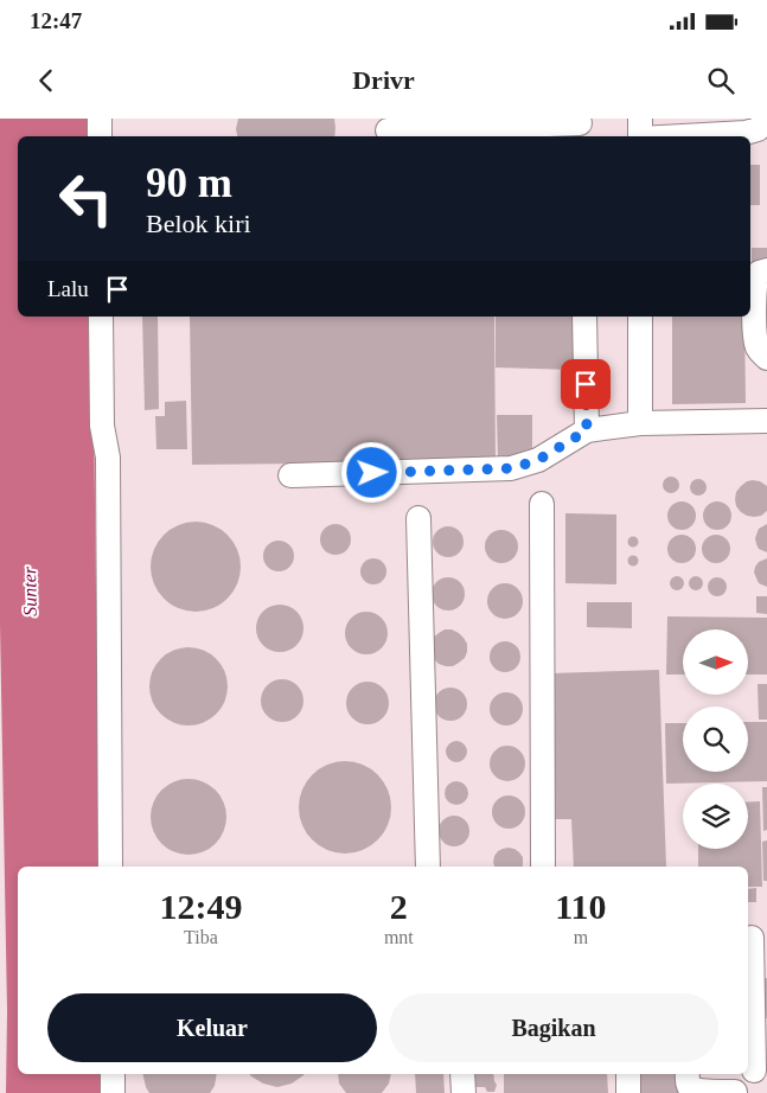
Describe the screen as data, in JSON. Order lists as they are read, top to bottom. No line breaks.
{"water":["Sunter"],"north":"right","page":{"status":"12:47","header":"Drivr","turn":["90 m","Belok kiri"],"then":"Lalu","eta":["12:49","Tiba","2","mnt","110","m"],"buttons":["Keluar","Bagikan"]}}
